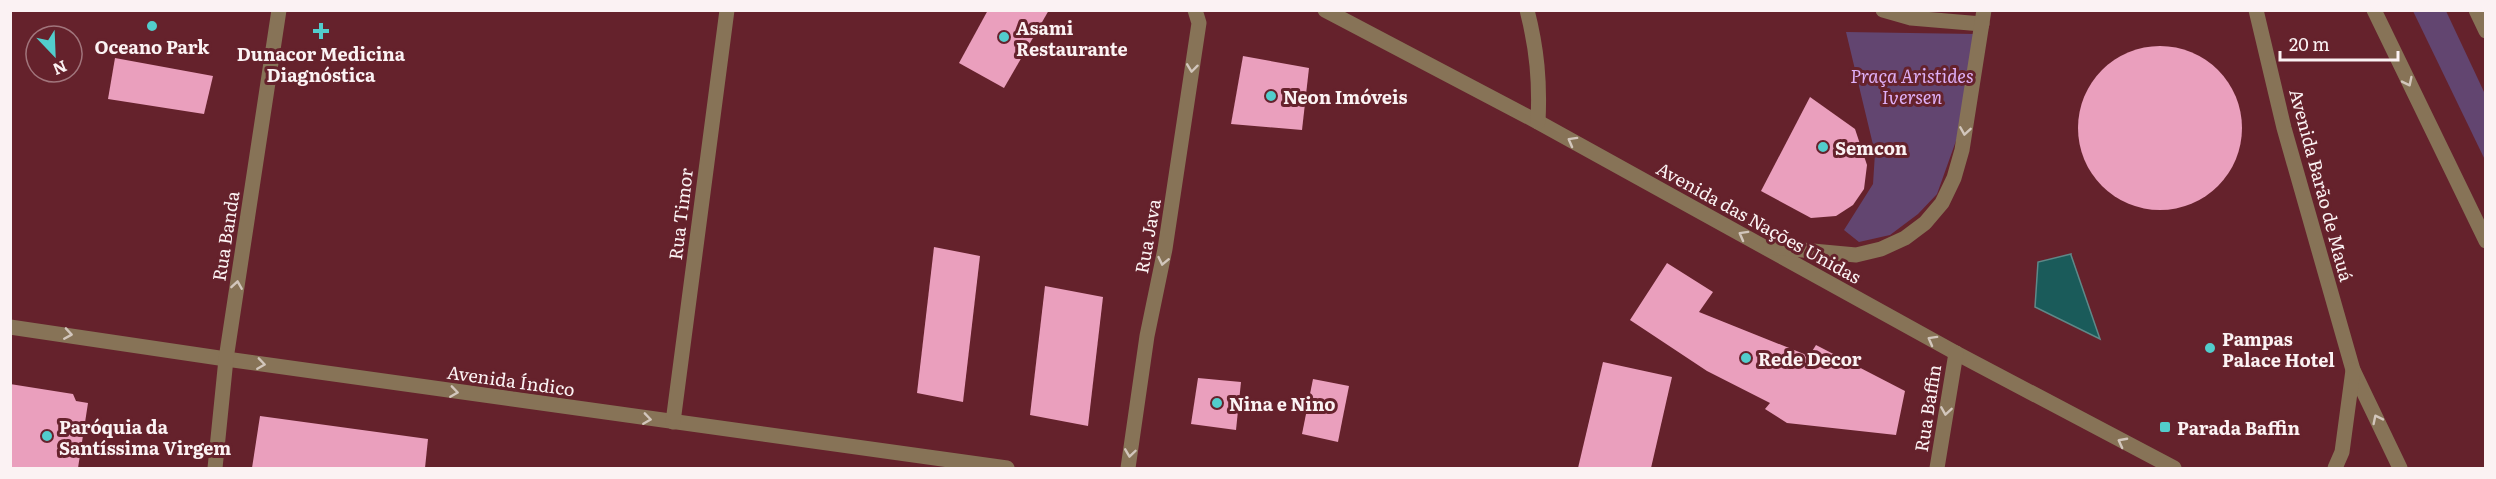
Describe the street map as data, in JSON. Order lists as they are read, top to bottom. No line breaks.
{"streets":{"street":["Avenida Barão de Mauá","Rua Timor","Avenida das Nações Unidas","Rua Banda","Rua Java","Avenida Índico","Rua Baffin"]},"crossings":[["Rua Timor","Avenida Índico"],["Avenida das Nações Unidas","Rua Baffin"],["Rua Banda","Avenida Índico"]],"one_way":["Avenida das Nações Unidas","Rua Banda","Rua Java","Avenida Índico","Rua Baffin"],"parks":["Praça Aristides Iversen"],"places":{"other":["Oceano Park","Asami Restaurante","Neon Imóveis","Semcon","Pampas Palace Hotel","Rede Decor","Nina e Nino","Paróquia da Santíssima Virgem"],"health":["Dunacor Medicina Diagnóstica"],"transit":["Parada Baffin"]},"scale_bar":"20 m","north":"bottom right"}
